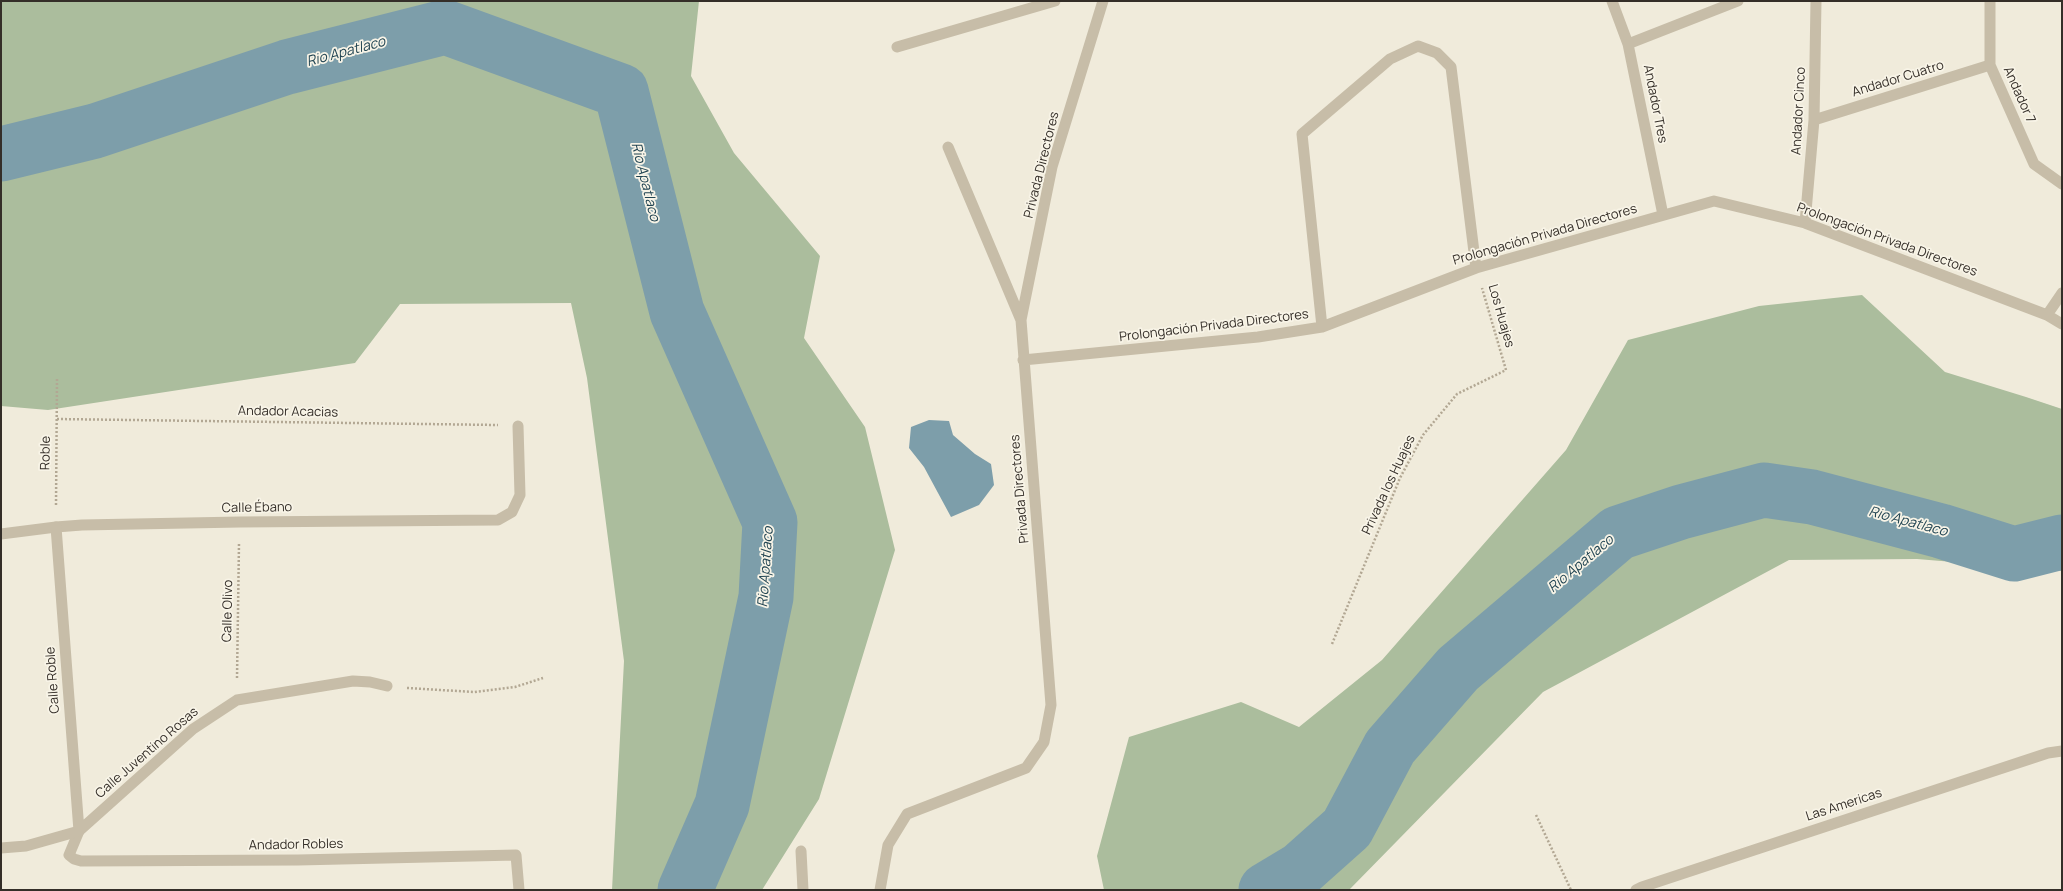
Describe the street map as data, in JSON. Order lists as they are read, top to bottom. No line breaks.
{"streets":{"street":["Andador Cuatro","Andador 7","Andador Tres","Andador Cinco","Privada Directores","Prolongación Privada Directores","Calle Ébano","Calle Roble","Calle Juventino Rosas","Las Americas","Andador Robles"],"path":["Los Huajes","Andador Acacias","Roble","Privada los Huajes","Calle Olivo"]},"crossings":[["Andador Cuatro","Andador 7"],["Andador Cuatro","Andador Cinco"],["Andador Tres","Prolongación Privada Directores"],["Andador Cinco","Prolongación Privada Directores"],["Privada Directores","Prolongación Privada Directores"],["Prolongación Privada Directores","Los Huajes"],["Los Huajes","Privada los Huajes"],["Andador Acacias","Roble"],["Andador Acacias","Calle Ébano"],["Roble","Calle Ébano"],["Roble","Calle Roble"],["Calle Ébano","Calle Olivo"],["Calle Ébano","Calle Roble"],["Calle Olivo","Calle Juventino Rosas"],["Calle Roble","Calle Juventino Rosas"],["Calle Roble","Andador Robles"],["Calle Juventino Rosas","Andador Robles"]],"water":["Rio Apatlaco"]}
